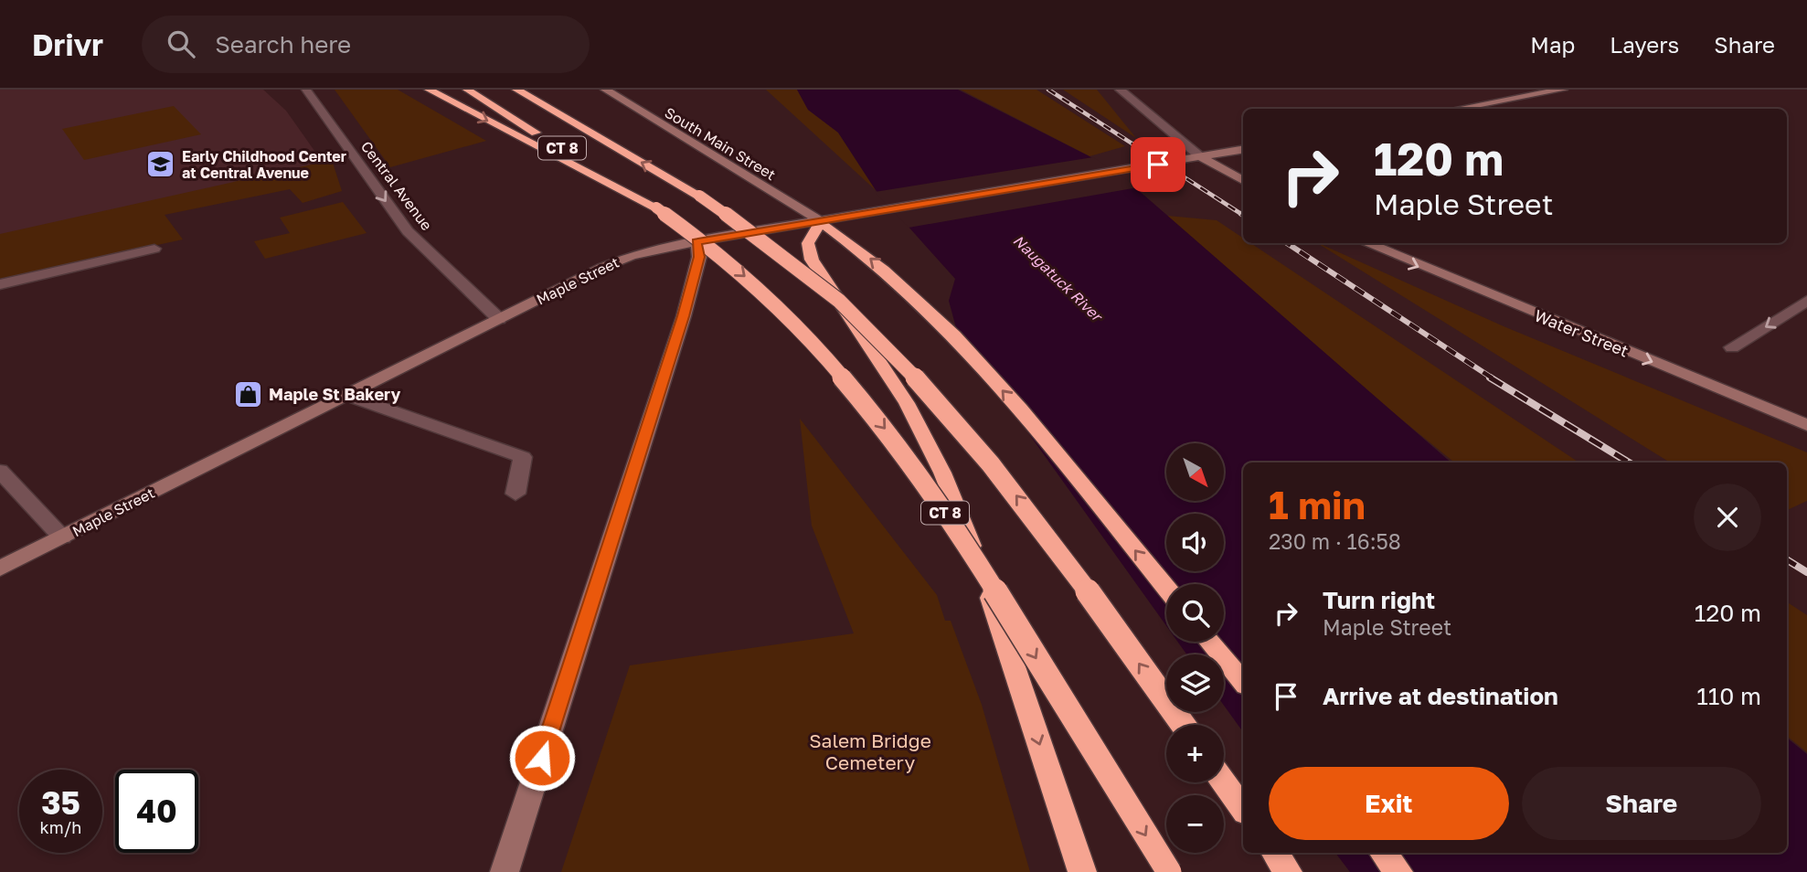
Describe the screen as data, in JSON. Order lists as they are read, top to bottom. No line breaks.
{"streets":{"highway":["CT 8"],"street":["South Main Street","Central Avenue","Maple Street","Water Street"]},"crossings":[["South Main Street","Maple Street"],["Central Avenue","Maple Street"]],"one_way":["Central Avenue","Water Street"],"water":["Naugatuck River"],"parks":["Salem Bridge Cemetery"],"places":{"school or university":["Early Childhood Center at Central Avenue"],"shop":["Maple St Bakery"]},"north":"bottom right","page":{"header":"Drivr","search":"Search here","nav":["Map","Layers","Share"],"turn":["120 m","Maple Street"],"map_buttons":["+","−"],"heading":["1 min","230 m · 16:58"],"list":[{"name":"Turn right","note":"Maple Street","value":"120 m"},{"name":"Arrive at destination","value":"110 m"}],"buttons":["Exit","Share"],"speed":"35 km/h","limit":"40"}}
